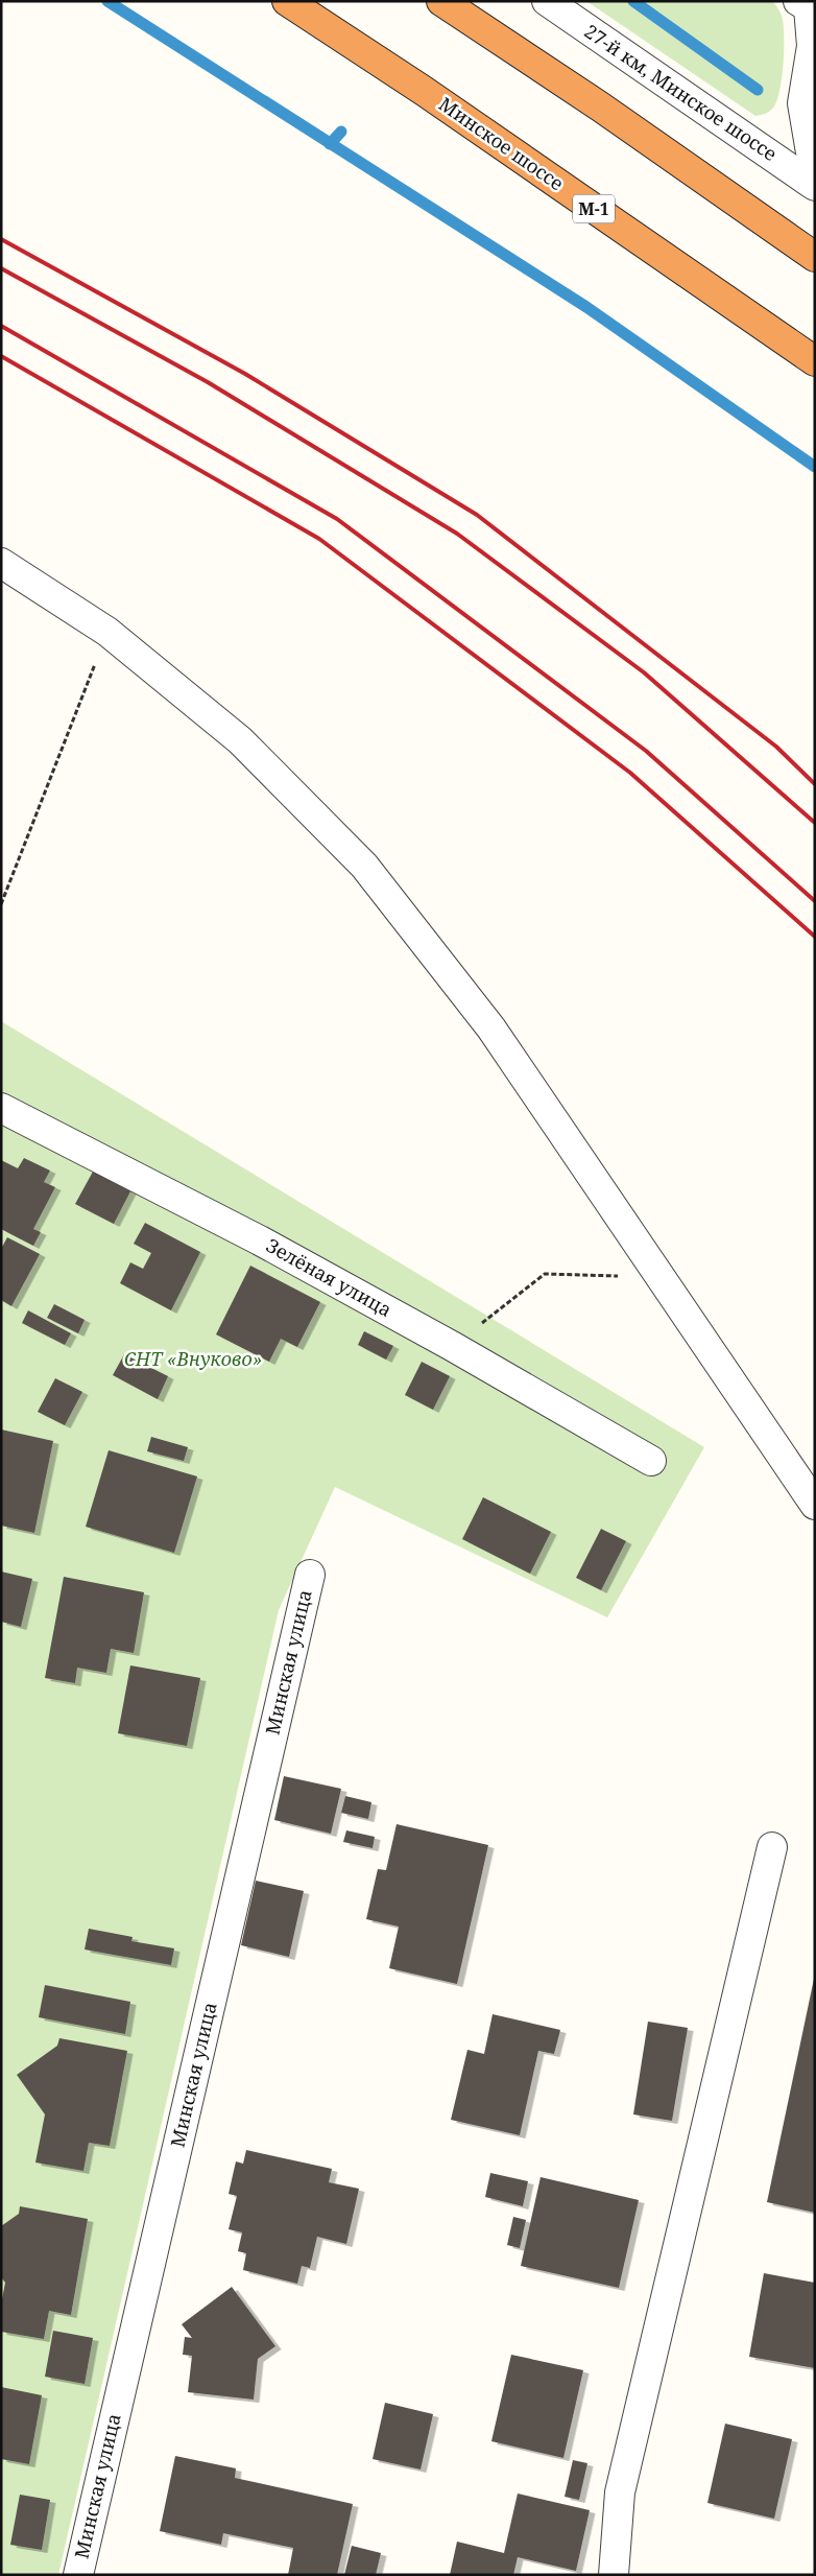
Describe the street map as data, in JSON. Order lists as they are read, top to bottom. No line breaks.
{"streets":{"highway":["Минское шоссе","М-1"],"street":["27-й км, Минское шоссе","Зелёная улица","Минская улица"]},"parks":["СНТ «Внуково»"]}
